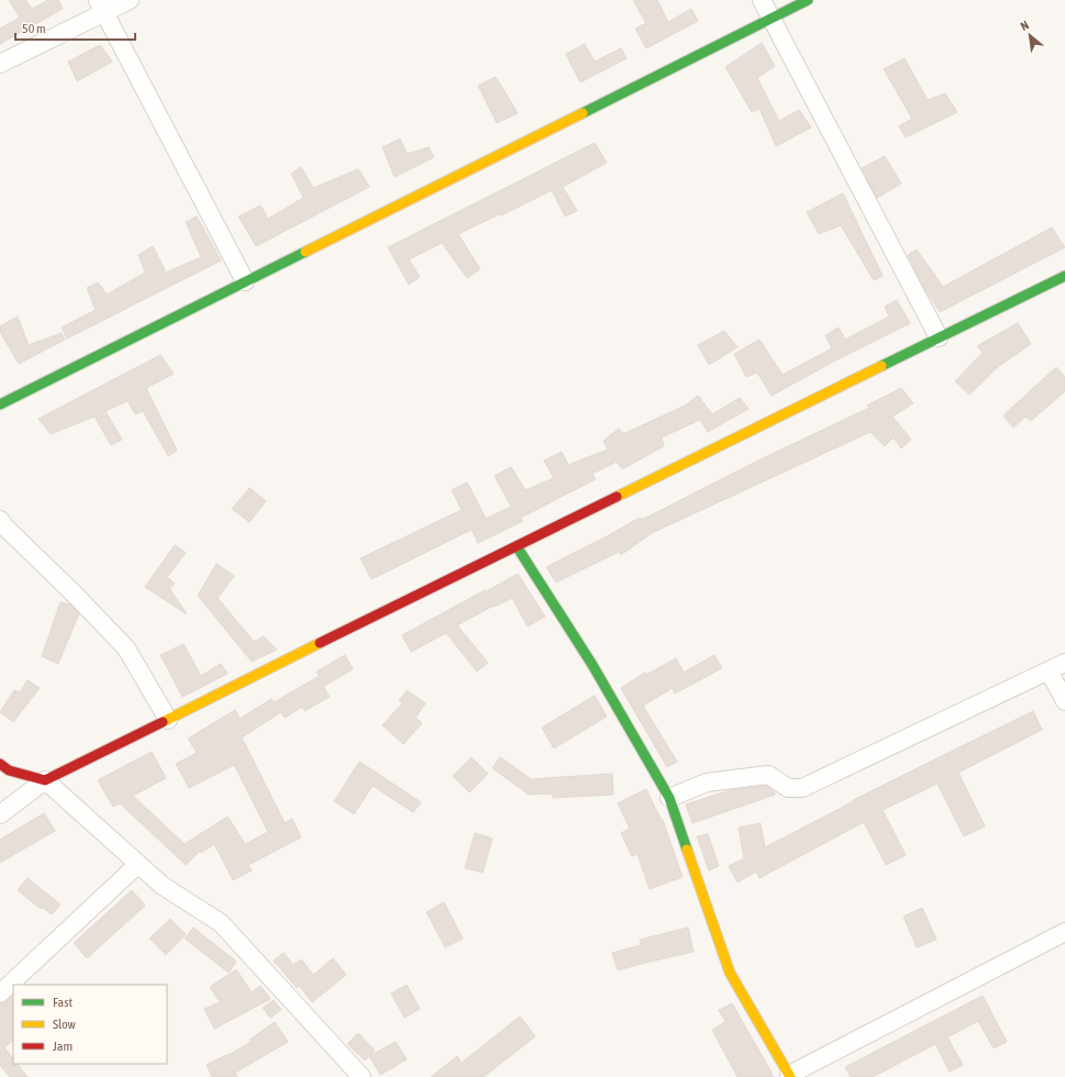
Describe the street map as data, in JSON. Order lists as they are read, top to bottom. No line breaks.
{"legend":["Fast","Slow","Jam"],"scale_bar":"50 m","north":"top left"}
